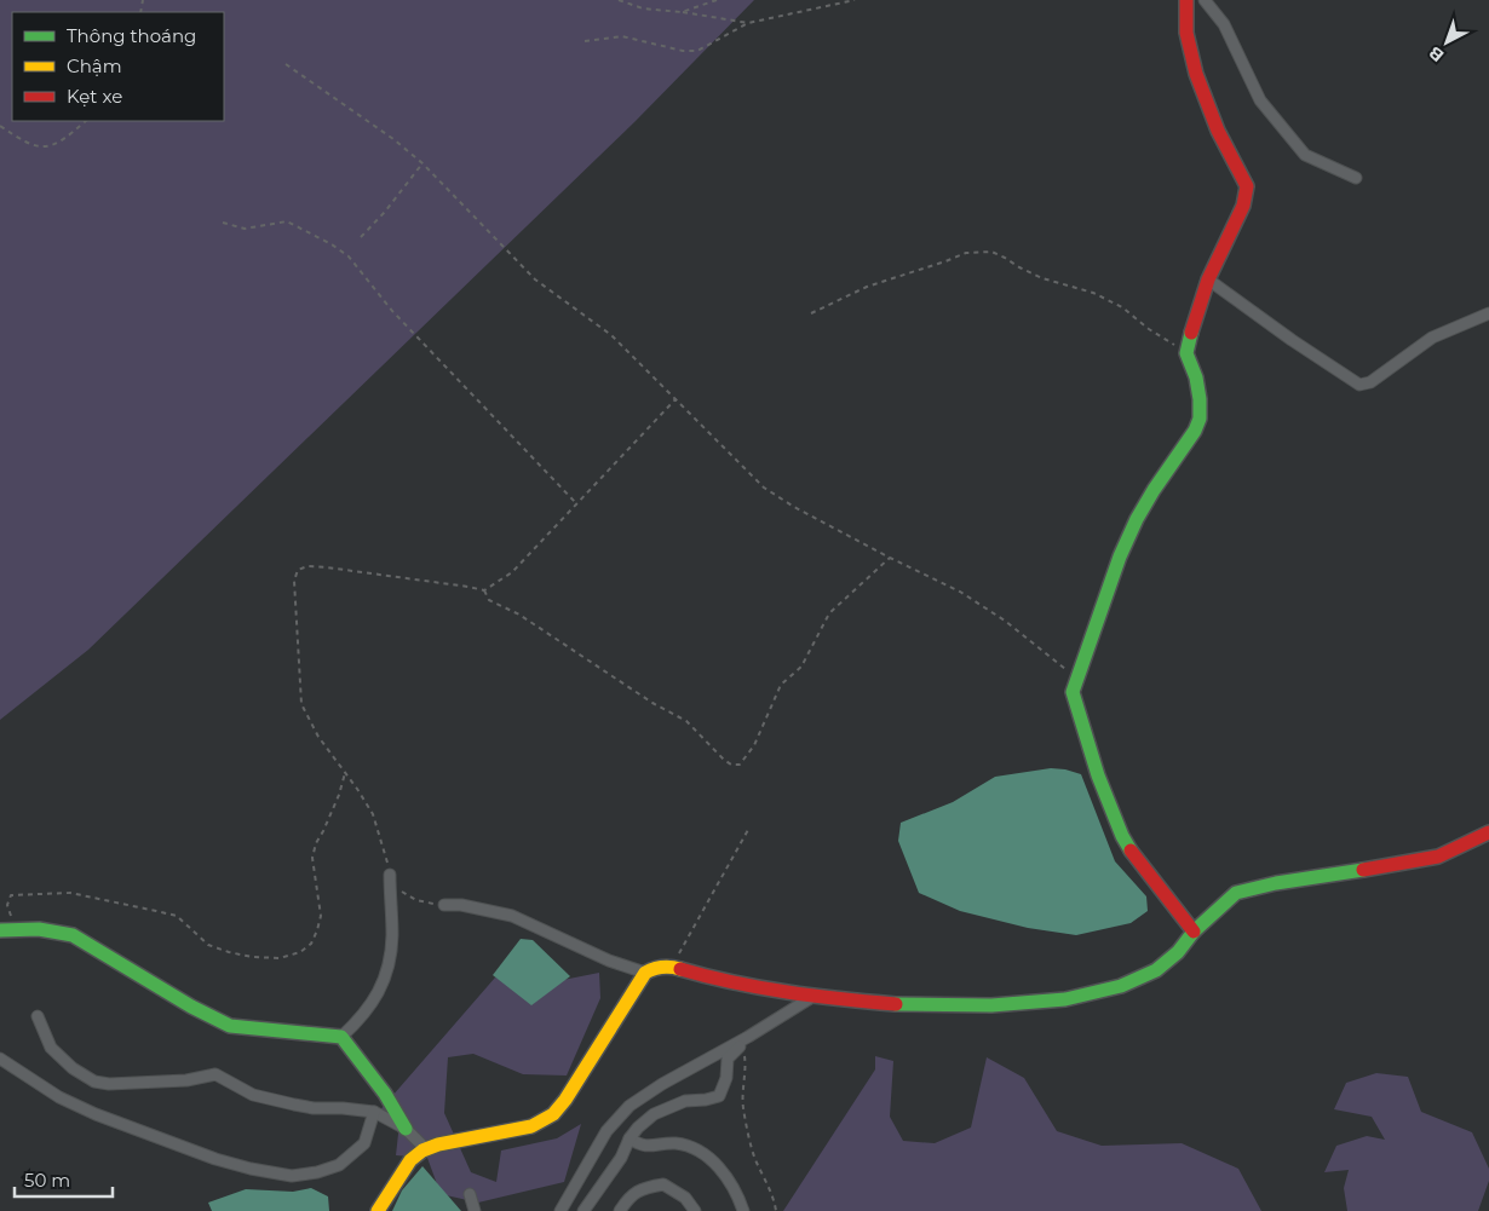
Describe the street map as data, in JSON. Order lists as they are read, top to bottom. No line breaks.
{"legend":["Thông thoáng","Chậm","Kẹt xe"],"scale_bar":"50 m","north":"bottom left"}
